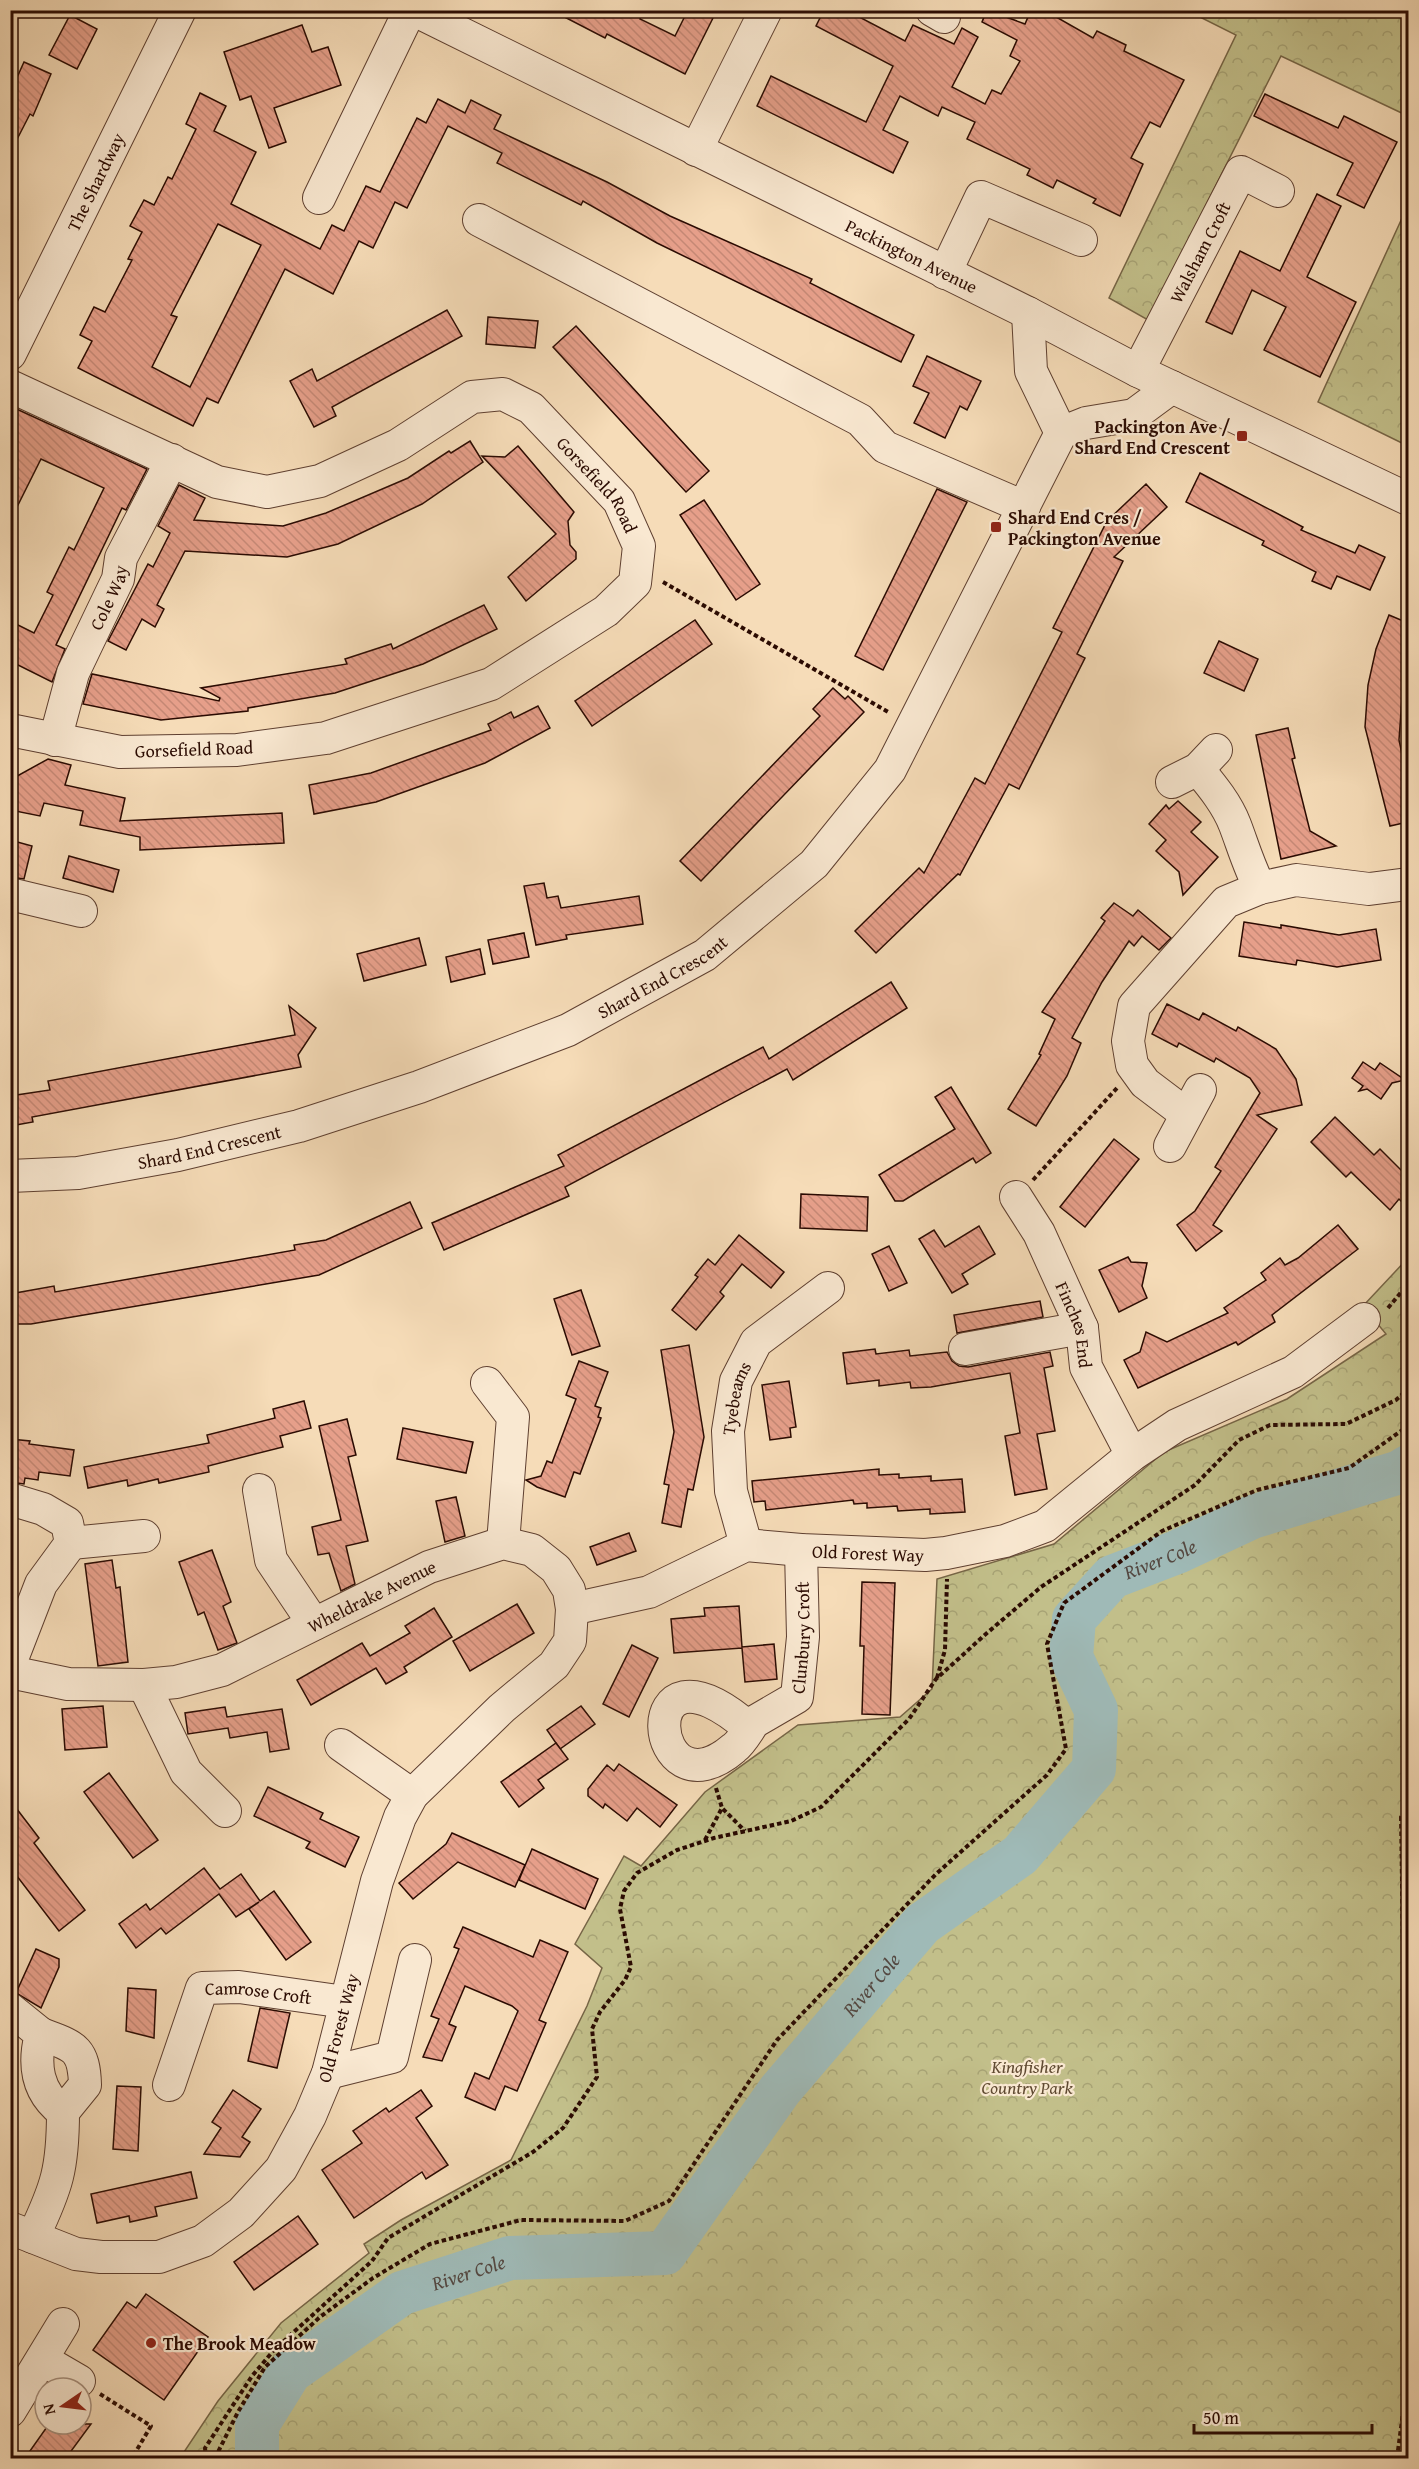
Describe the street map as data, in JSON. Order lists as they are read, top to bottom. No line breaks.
{"streets":{"street":["The Shardway","Walsham Croft","Packington Avenue","Gorsefield Road","Cole Way","Shard End Crescent","Finches End","Tyebeams","Old Forest Way","Wheldrake Avenue","Clunbury Croft","Camrose Croft"]},"crossings":[["Walsham Croft","Packington Avenue"],["Gorsefield Road","Cole Way"],["Finches End","Old Forest Way"],["Tyebeams","Old Forest Way"],["Old Forest Way","Clunbury Croft"],["Old Forest Way","Camrose Croft"]],"water":["River Cole"],"parks":["Kingfisher Country Park"],"places":{"transit":["Packington Ave / Shard End Crescent","Shard End Cres / Packington Avenue"],"other":["The Brook Meadow"]},"scale_bar":"50 m","north":"left"}
